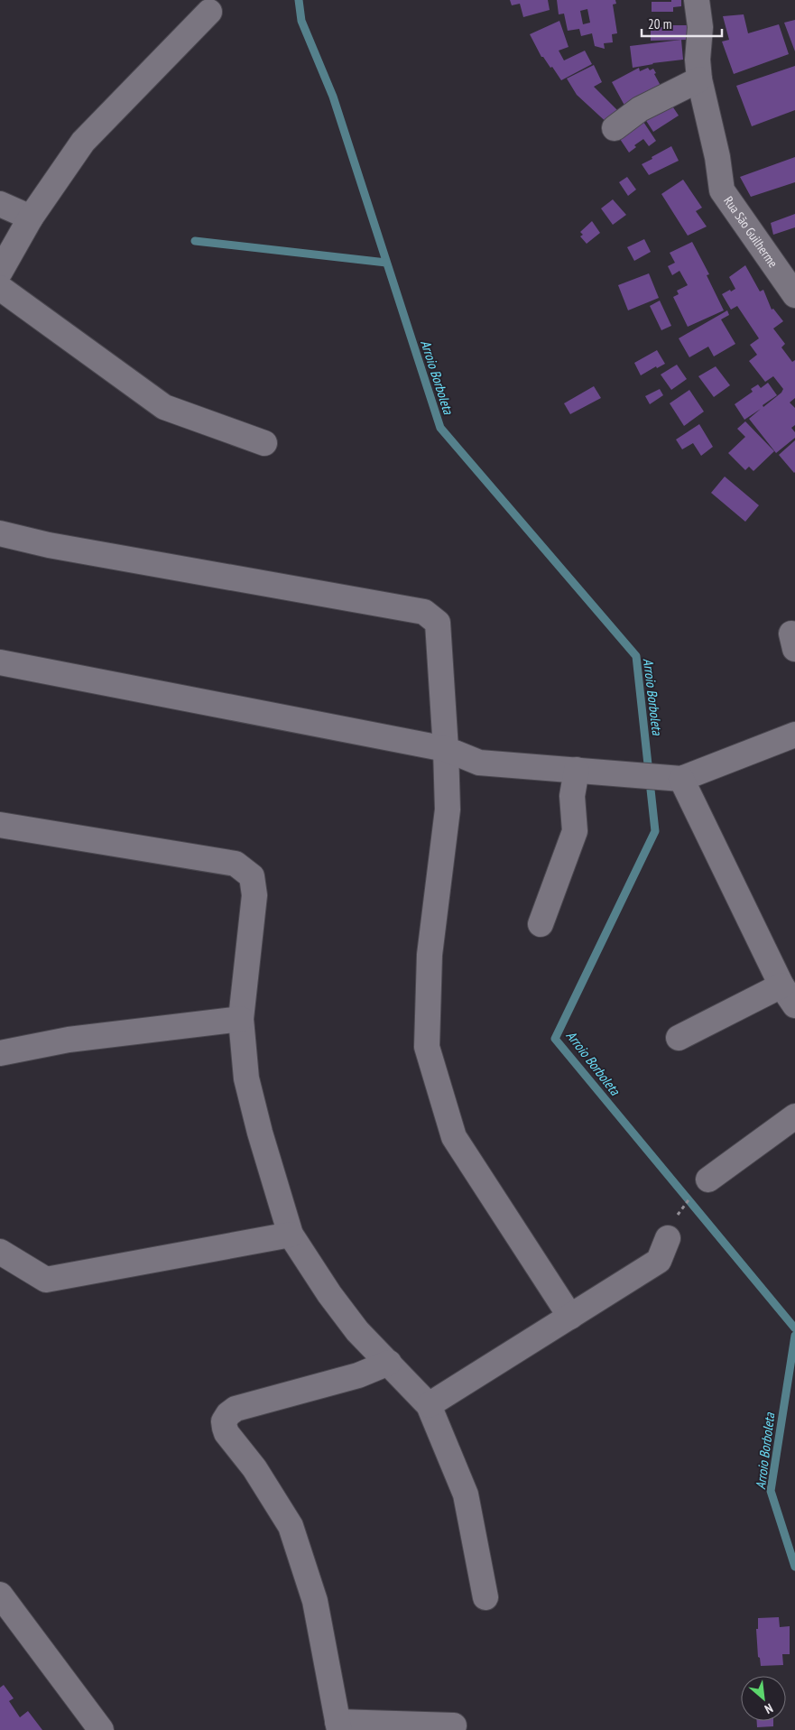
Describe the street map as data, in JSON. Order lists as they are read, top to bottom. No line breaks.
{"streets":{"street":["Rua São Guilherme"]},"water":["Arroio Borboleta"],"scale_bar":"20 m","north":"bottom right"}
